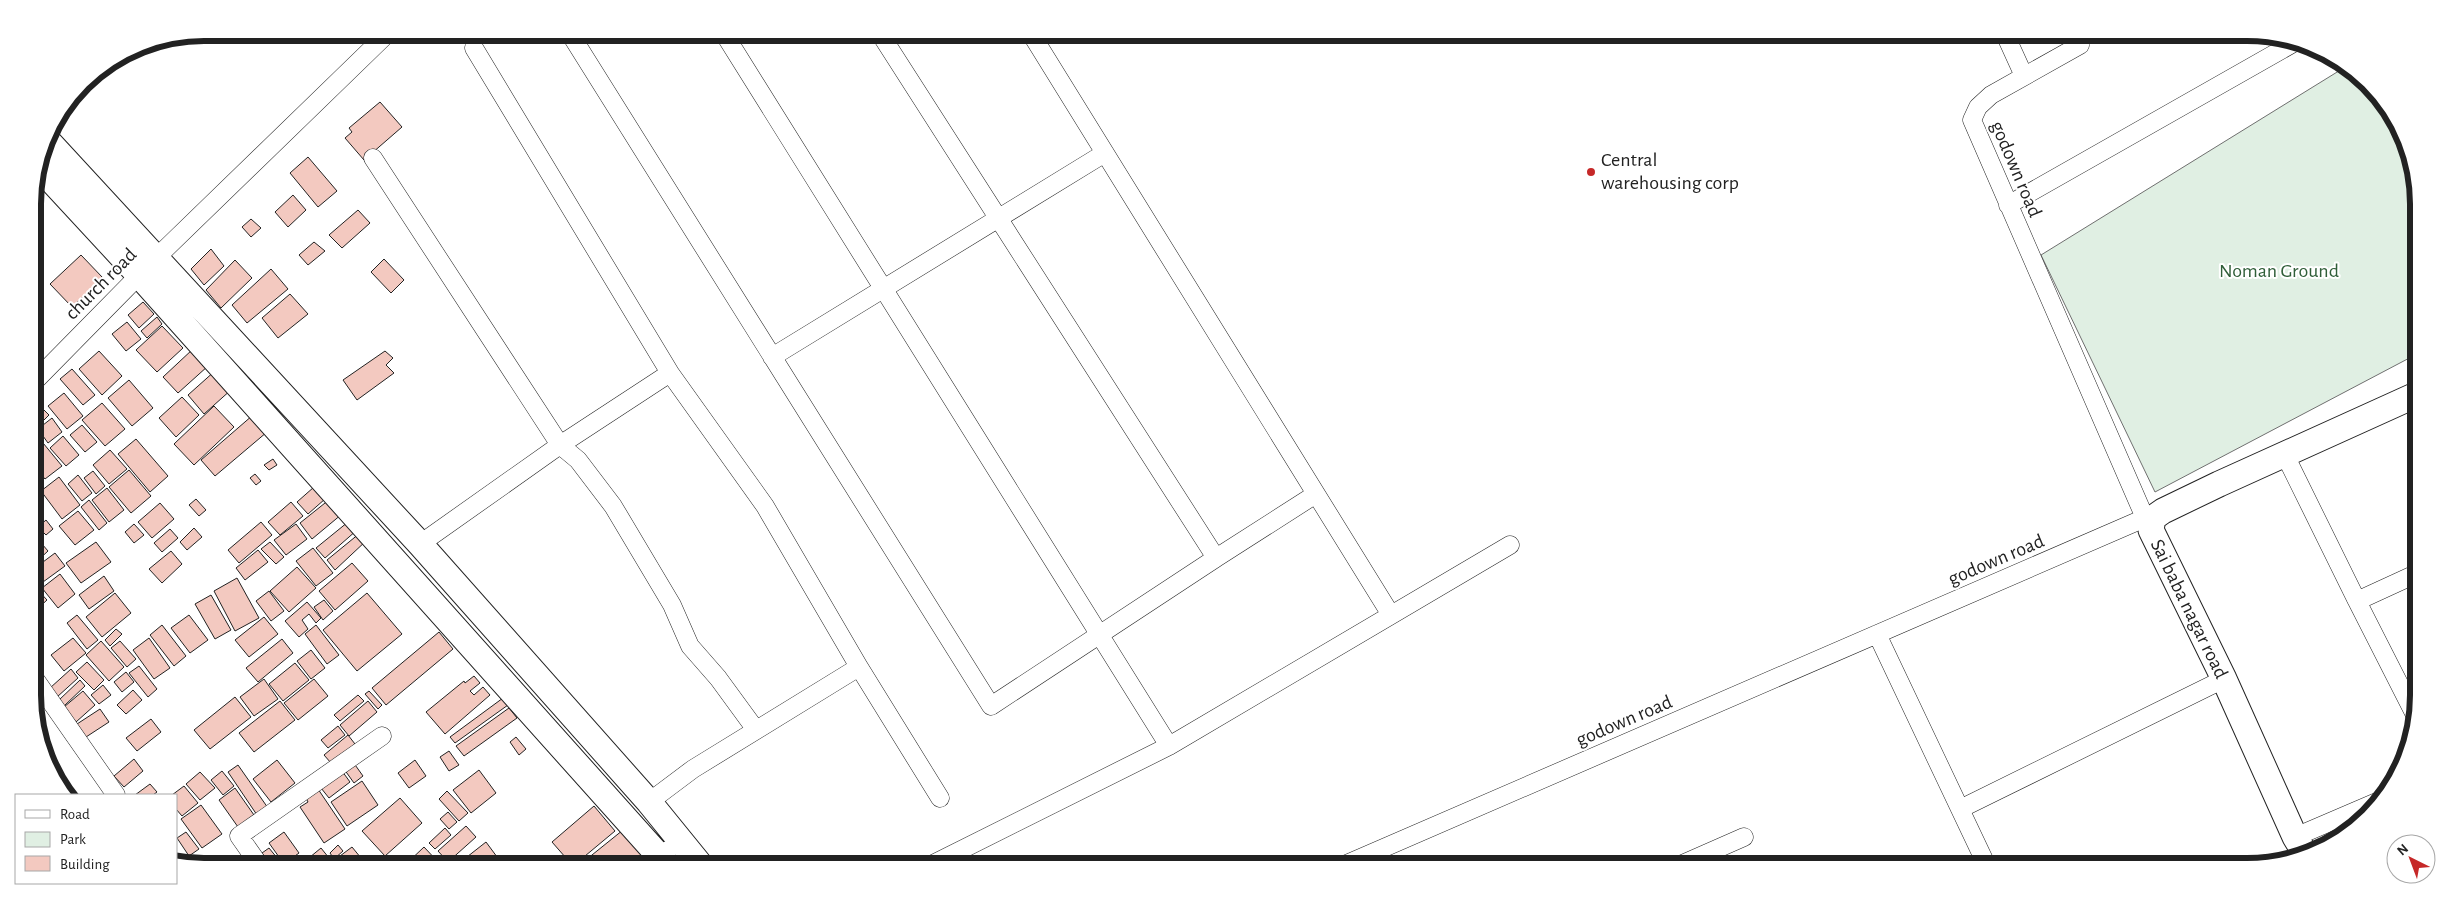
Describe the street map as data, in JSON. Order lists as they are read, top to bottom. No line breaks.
{"streets":{"street":["godown road","church road","Sai baba nagar road"]},"crossings":[["godown road","Sai baba nagar road"]],"parks":["Noman Ground"],"places":["Central warehousing corp"],"legend":["Road","Park","Building"],"north":"top left"}
